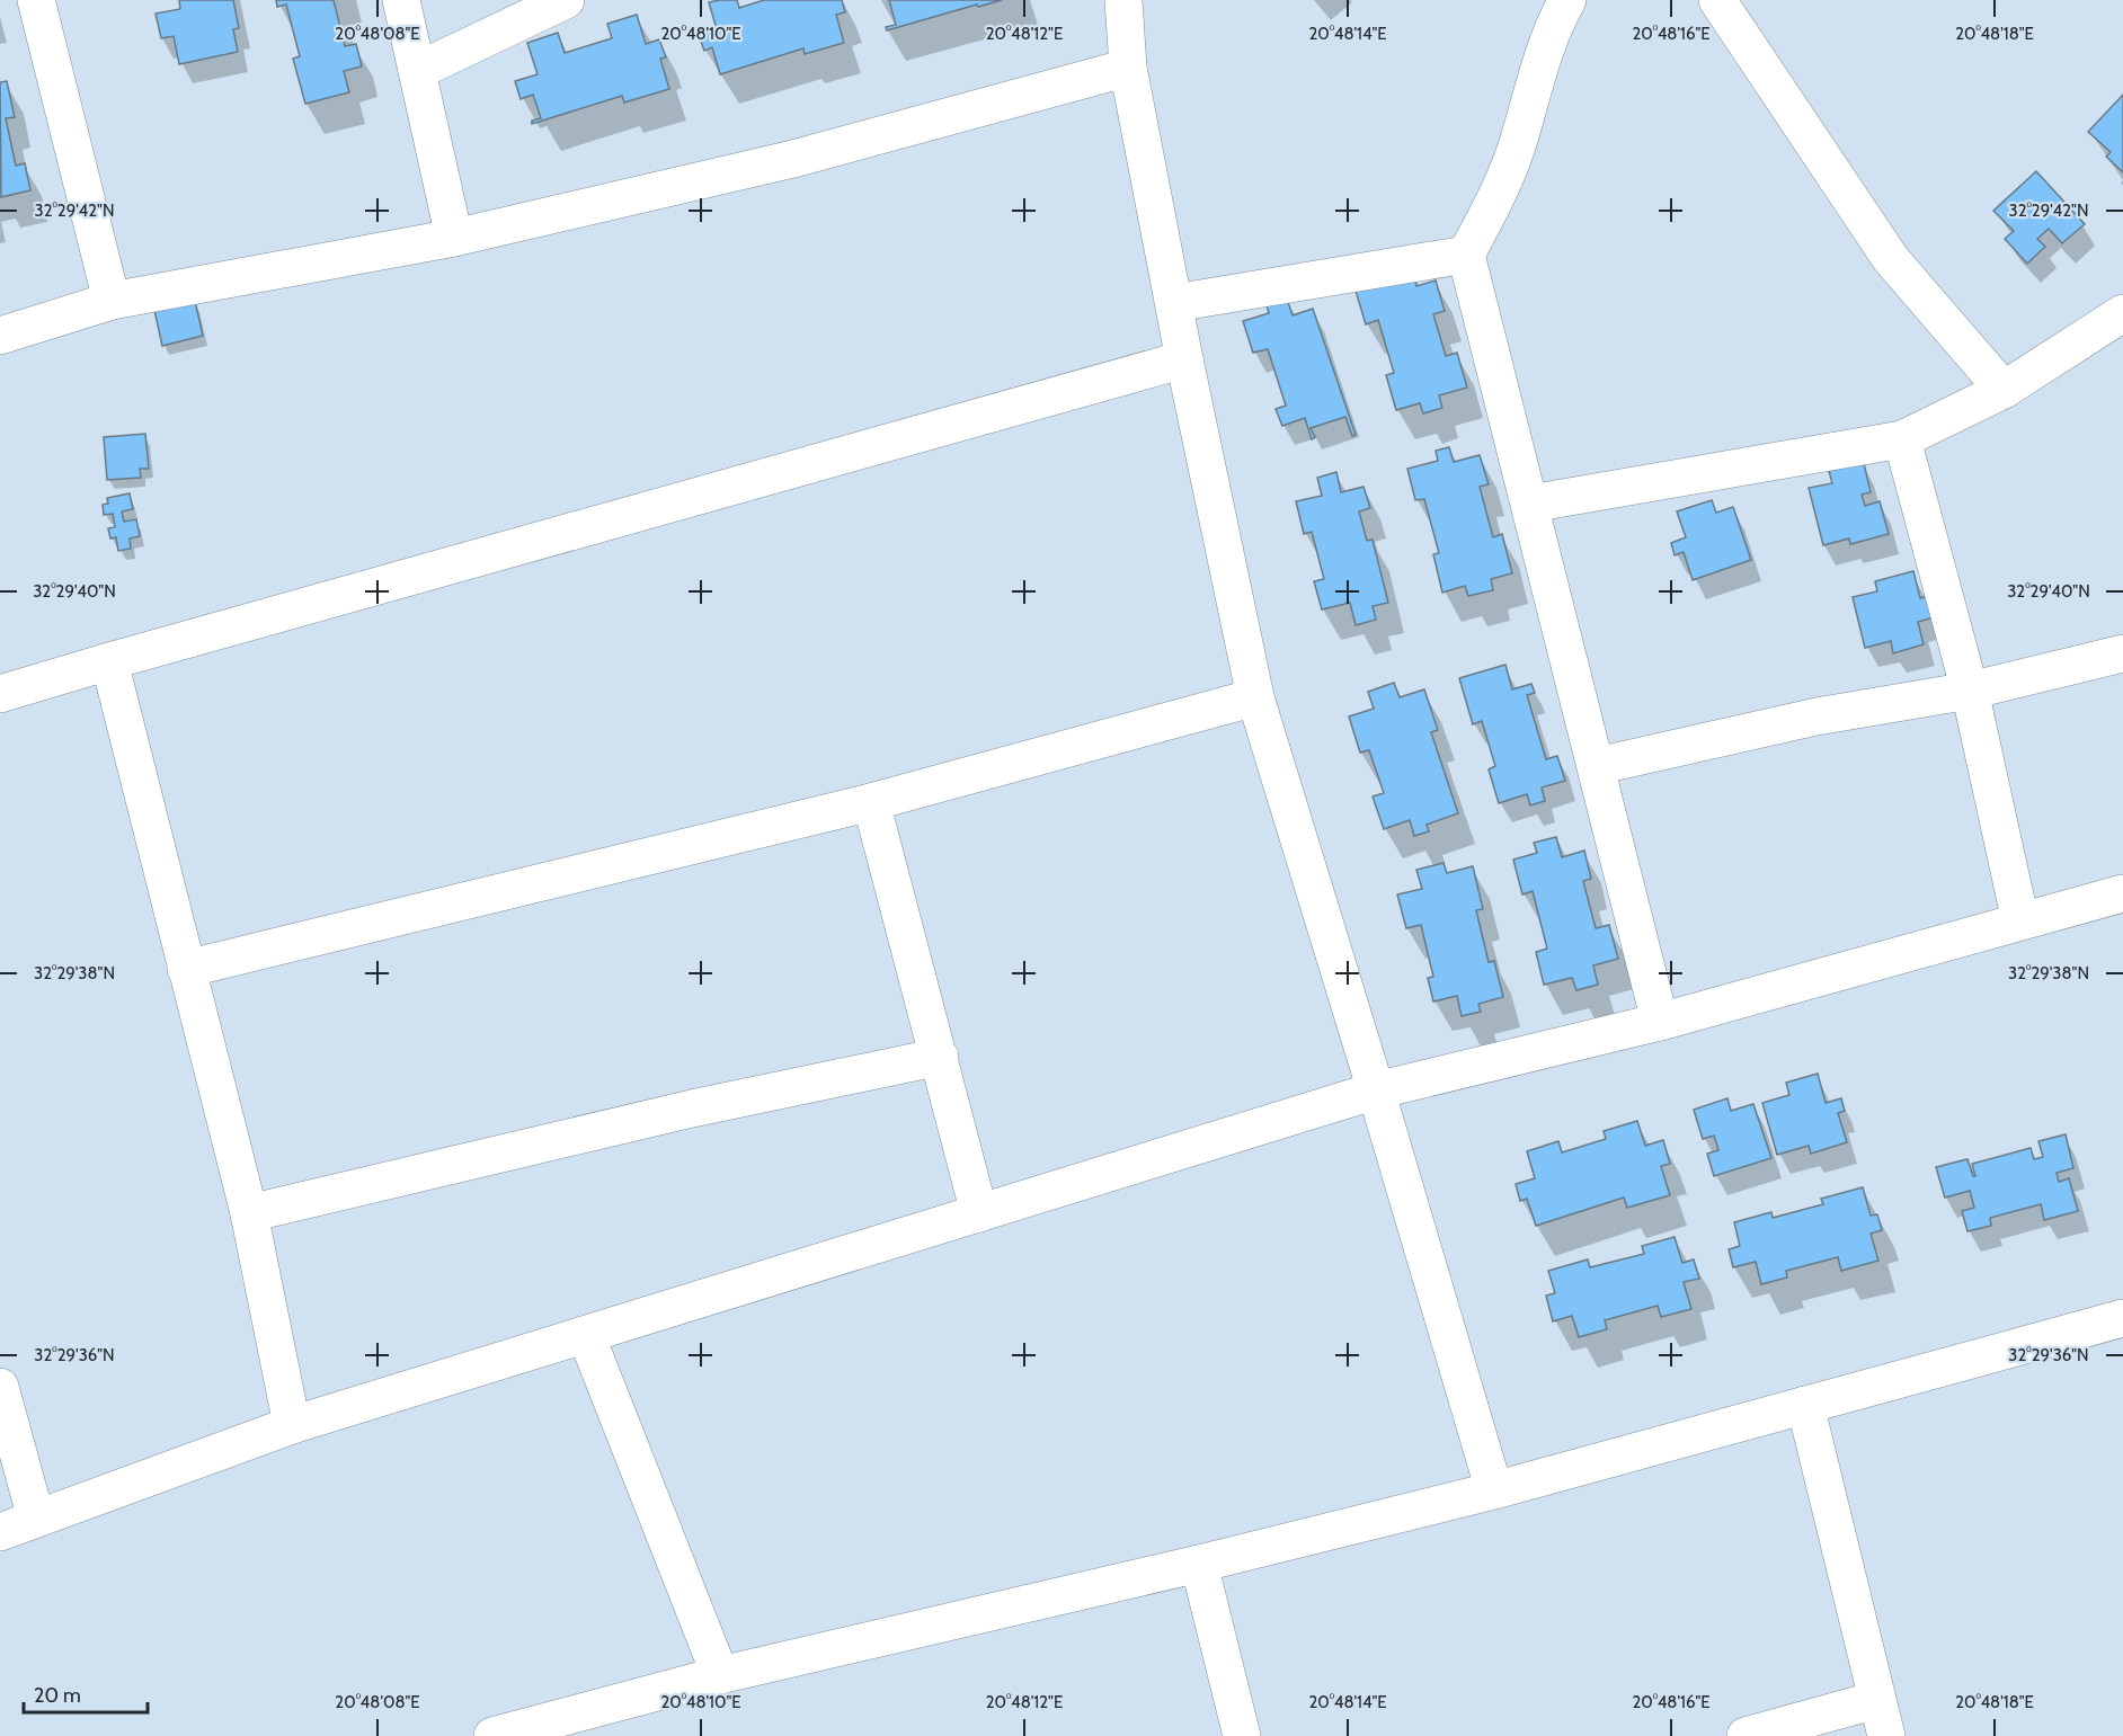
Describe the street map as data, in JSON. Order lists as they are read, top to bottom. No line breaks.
{"scale_bar":"20 m","coordinates":["20°48'08\"E","20°48'10\"E","20°48'12\"E","20°48'14\"E","20°48'16\"E","20°48'18\"E","32°29'42\"N","32°29'40\"N","32°29'38\"N","32°29'36\"N"]}
